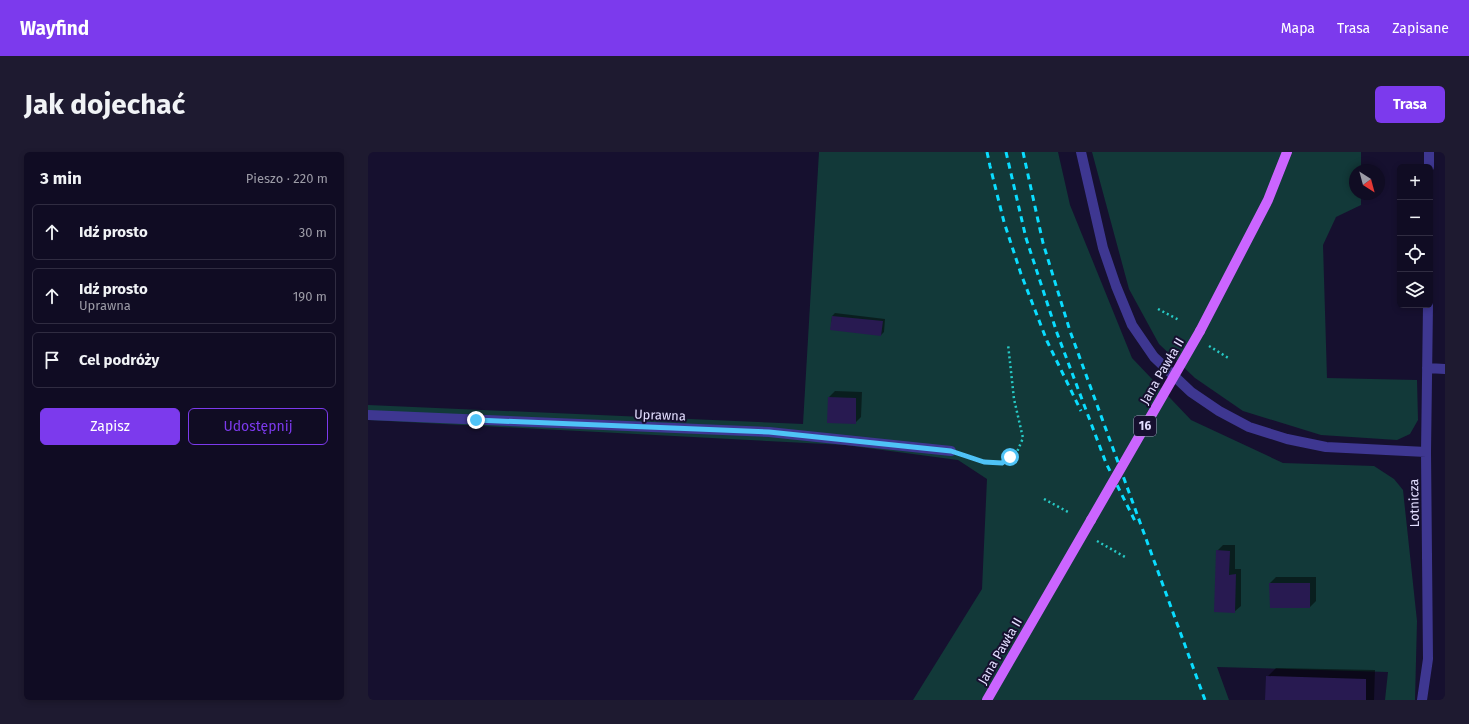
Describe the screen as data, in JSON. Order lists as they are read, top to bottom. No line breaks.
{"streets":{"main road":["Jana Pawła II","16"],"street":["Uprawna","Lotnicza"]},"north":"bottom right","page":{"header":"Wayfind","nav":["Mapa","Trasa","Zapisane"],"buttons":["Trasa",["Zapisz","Udostępnij"]],"title":"Jak dojechać","heading":["3 min","Pieszo · 220 m"],"map_buttons":["+","−"],"list":[["Idź prosto","30 m"],["Idź prosto","Uprawna","190 m"],"Cel podróży"]}}
